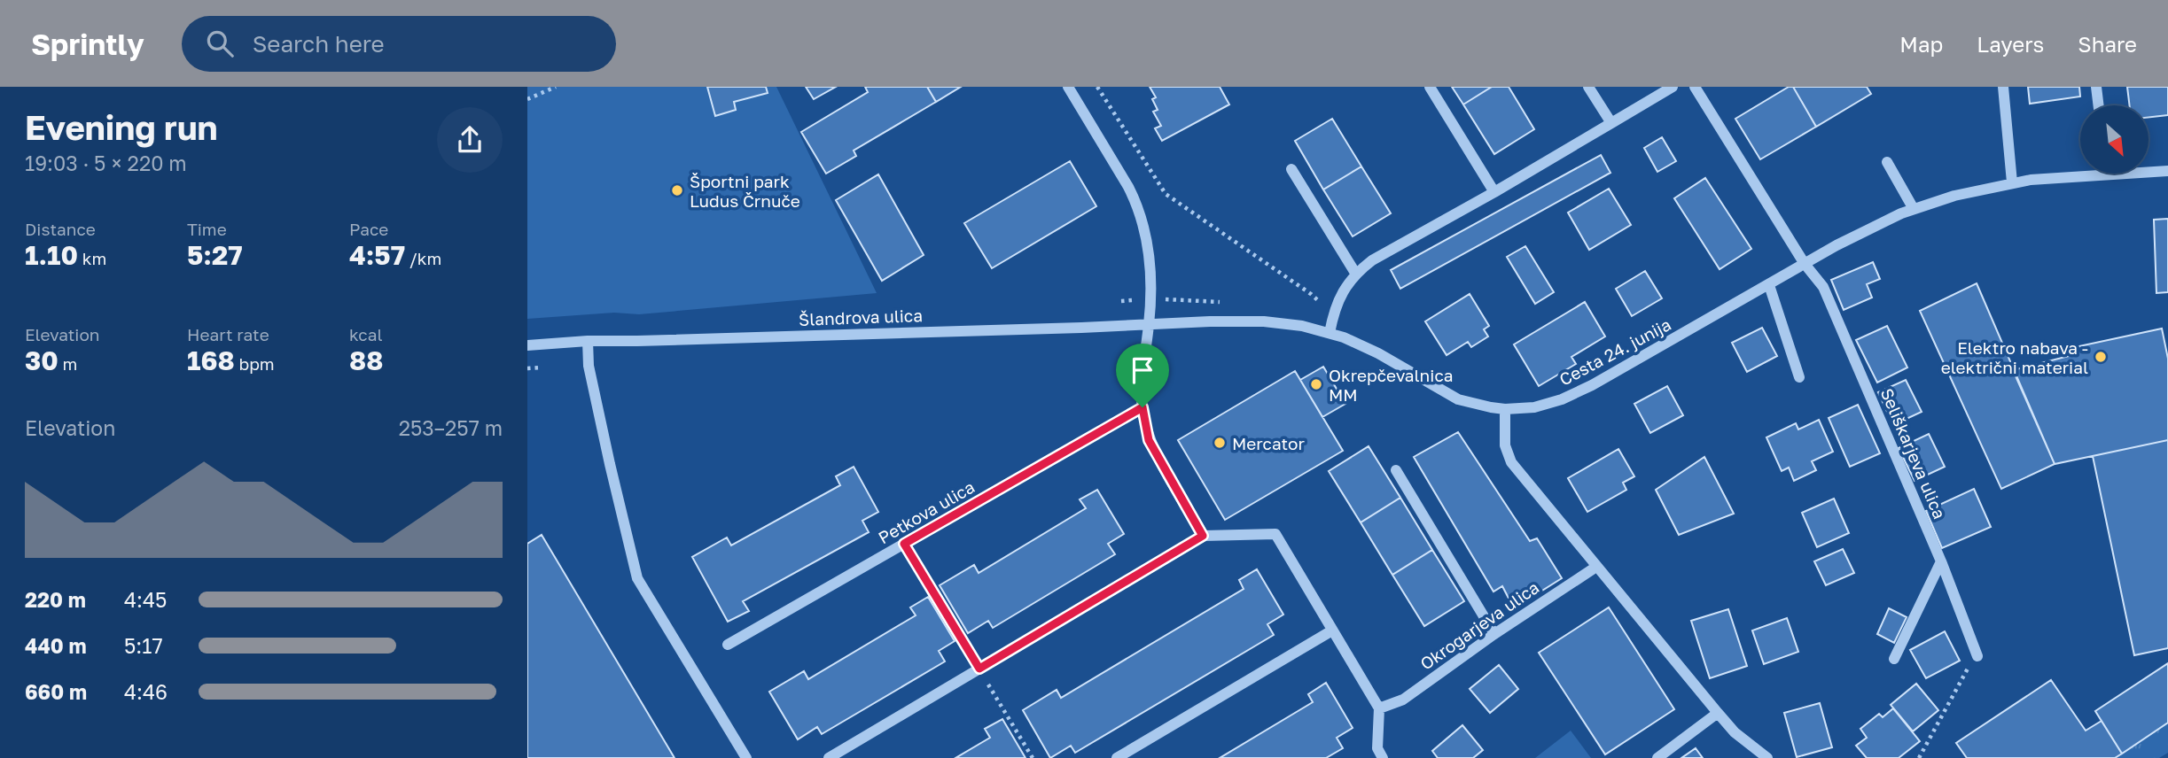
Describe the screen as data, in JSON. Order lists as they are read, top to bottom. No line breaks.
{"streets":{"street":["Šlandrova ulica","Cesta 24. junija","Seliškarjeva ulica","Petkova ulica","Okrogarjeva ulica"]},"crossings":[["Šlandrova ulica","Cesta 24. junija"],["Cesta 24. junija","Seliškarjeva ulica"]],"places":["Športni park Ludus Črnuče","Elektro nabava - električni material","Okrepčevalnica MM","Mercator"],"north":"bottom right","page":{"header":"Sprintly","search":"Search here","nav":["Map","Layers","Share"],"heading":["Evening run","19:03 · 5 × 220 m"],"stats":[["Distance","1.10 km"],["Time","5:27"],["Pace","4:57 /km"],["Elevation","30 m"],["Heart rate","168 bpm"],["kcal","88"]],"chart":["Elevation","253–257 m"],"list":[{"name":"220 m","note":"4:45"},{"name":"440 m","note":"5:17"},{"name":"660 m","note":"4:46"}]}}
